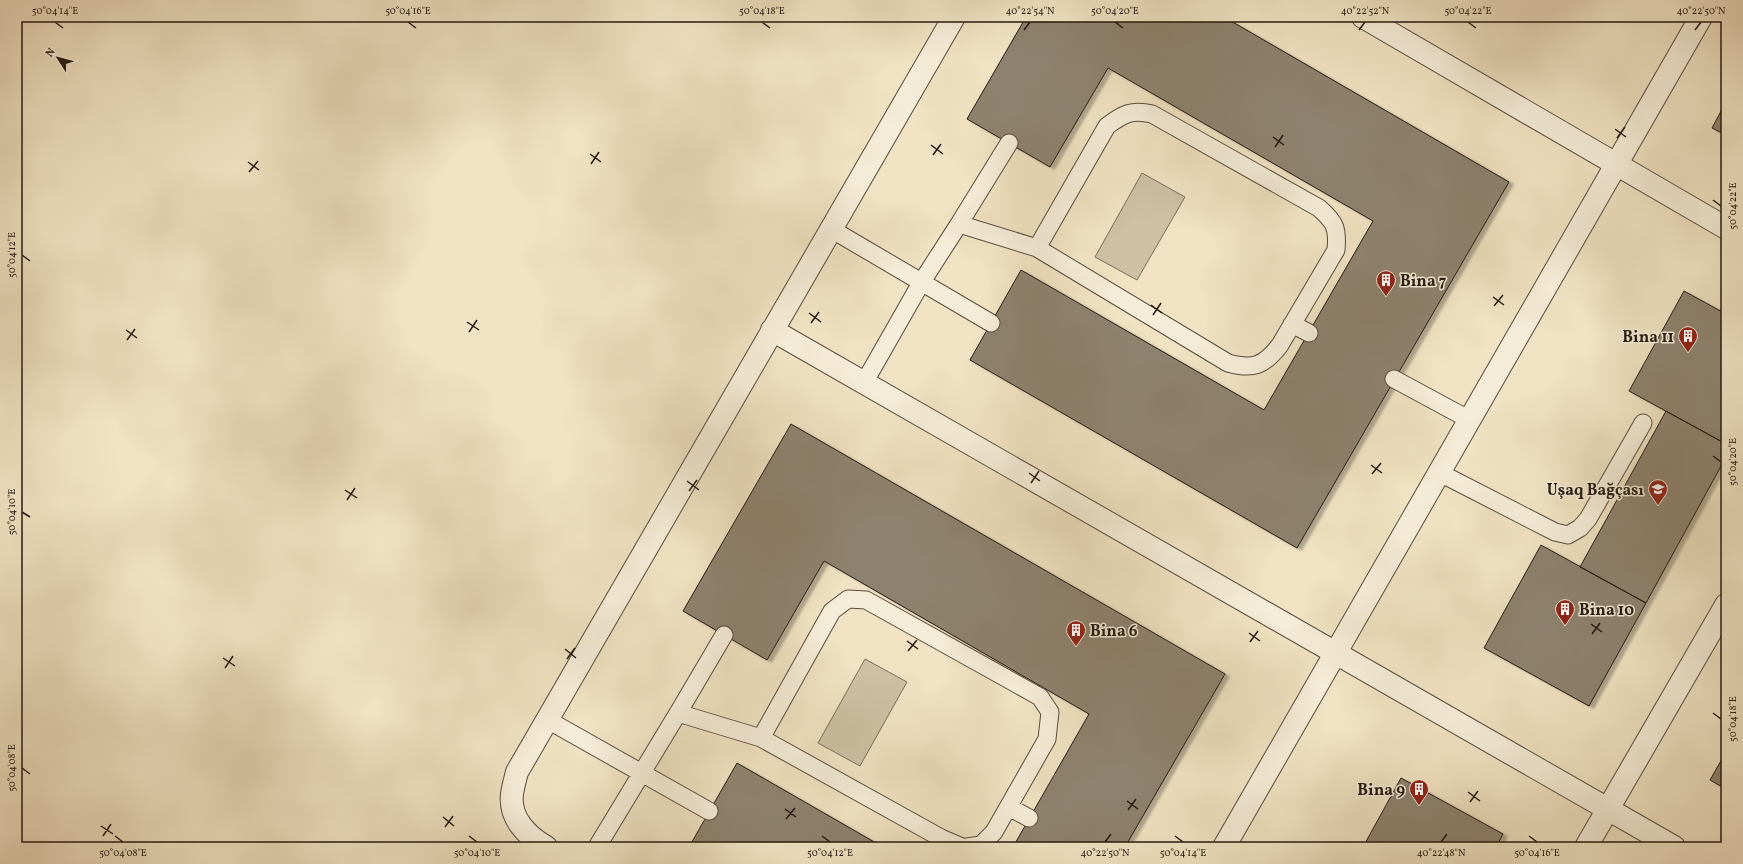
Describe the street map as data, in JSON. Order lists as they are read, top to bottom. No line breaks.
{"places":{"building":["Bina 7","Bina 11","Bina 10","Bina 6","Bina 9"],"school or university":["Uşaq Bağçası"]},"north":"top left","coordinates":["50°04'14\"E","50°04'16\"E","50°04'18\"E","40°22'54\"N","50°04'20\"E","40°22'52\"N","50°04'22\"E","40°22'50\"N","50°04'12\"E","50°04'10\"E","50°04'08\"E","40°22'48\"N"]}
